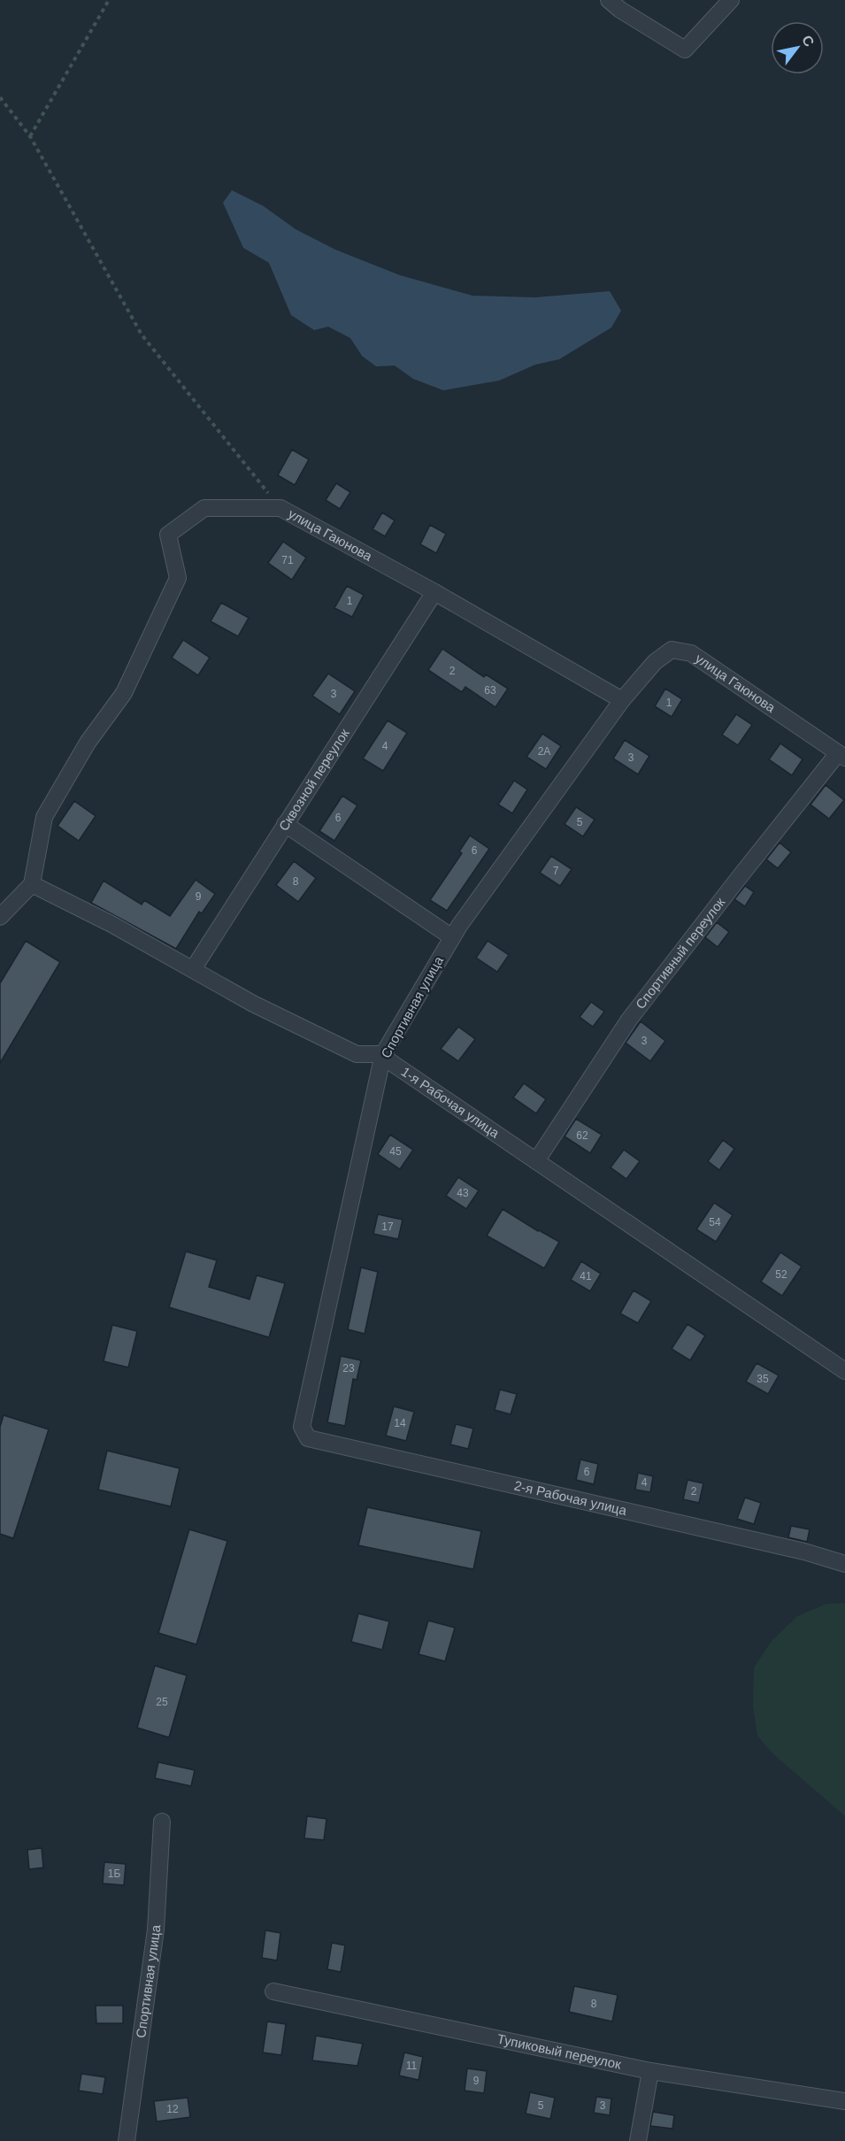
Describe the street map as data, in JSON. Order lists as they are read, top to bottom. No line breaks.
{"streets":{"street":["улица Гаюнова","Сквозной переулок","Спортивный переулок","Спортивная улица","1-я Рабочая улица","2-я Рабочая улица","Тупиковый переулок"]},"crossings":[["улица Гаюнова","Сквозной переулок"],["улица Гаюнова","Спортивный переулок"],["улица Гаюнова","Спортивная улица"],["Спортивный переулок","1-я Рабочая улица"],["Спортивная улица","1-я Рабочая улица"],["Спортивная улица","2-я Рабочая улица"]],"house_numbers":["71","1","2","63","3","1","4","2А","3","6","5","6","7","8","9","3","62","45","43","54","17","52","41","23","35","14","6","4","2","25","1Б","8","11","9","5","3","12"],"north":"top right"}
